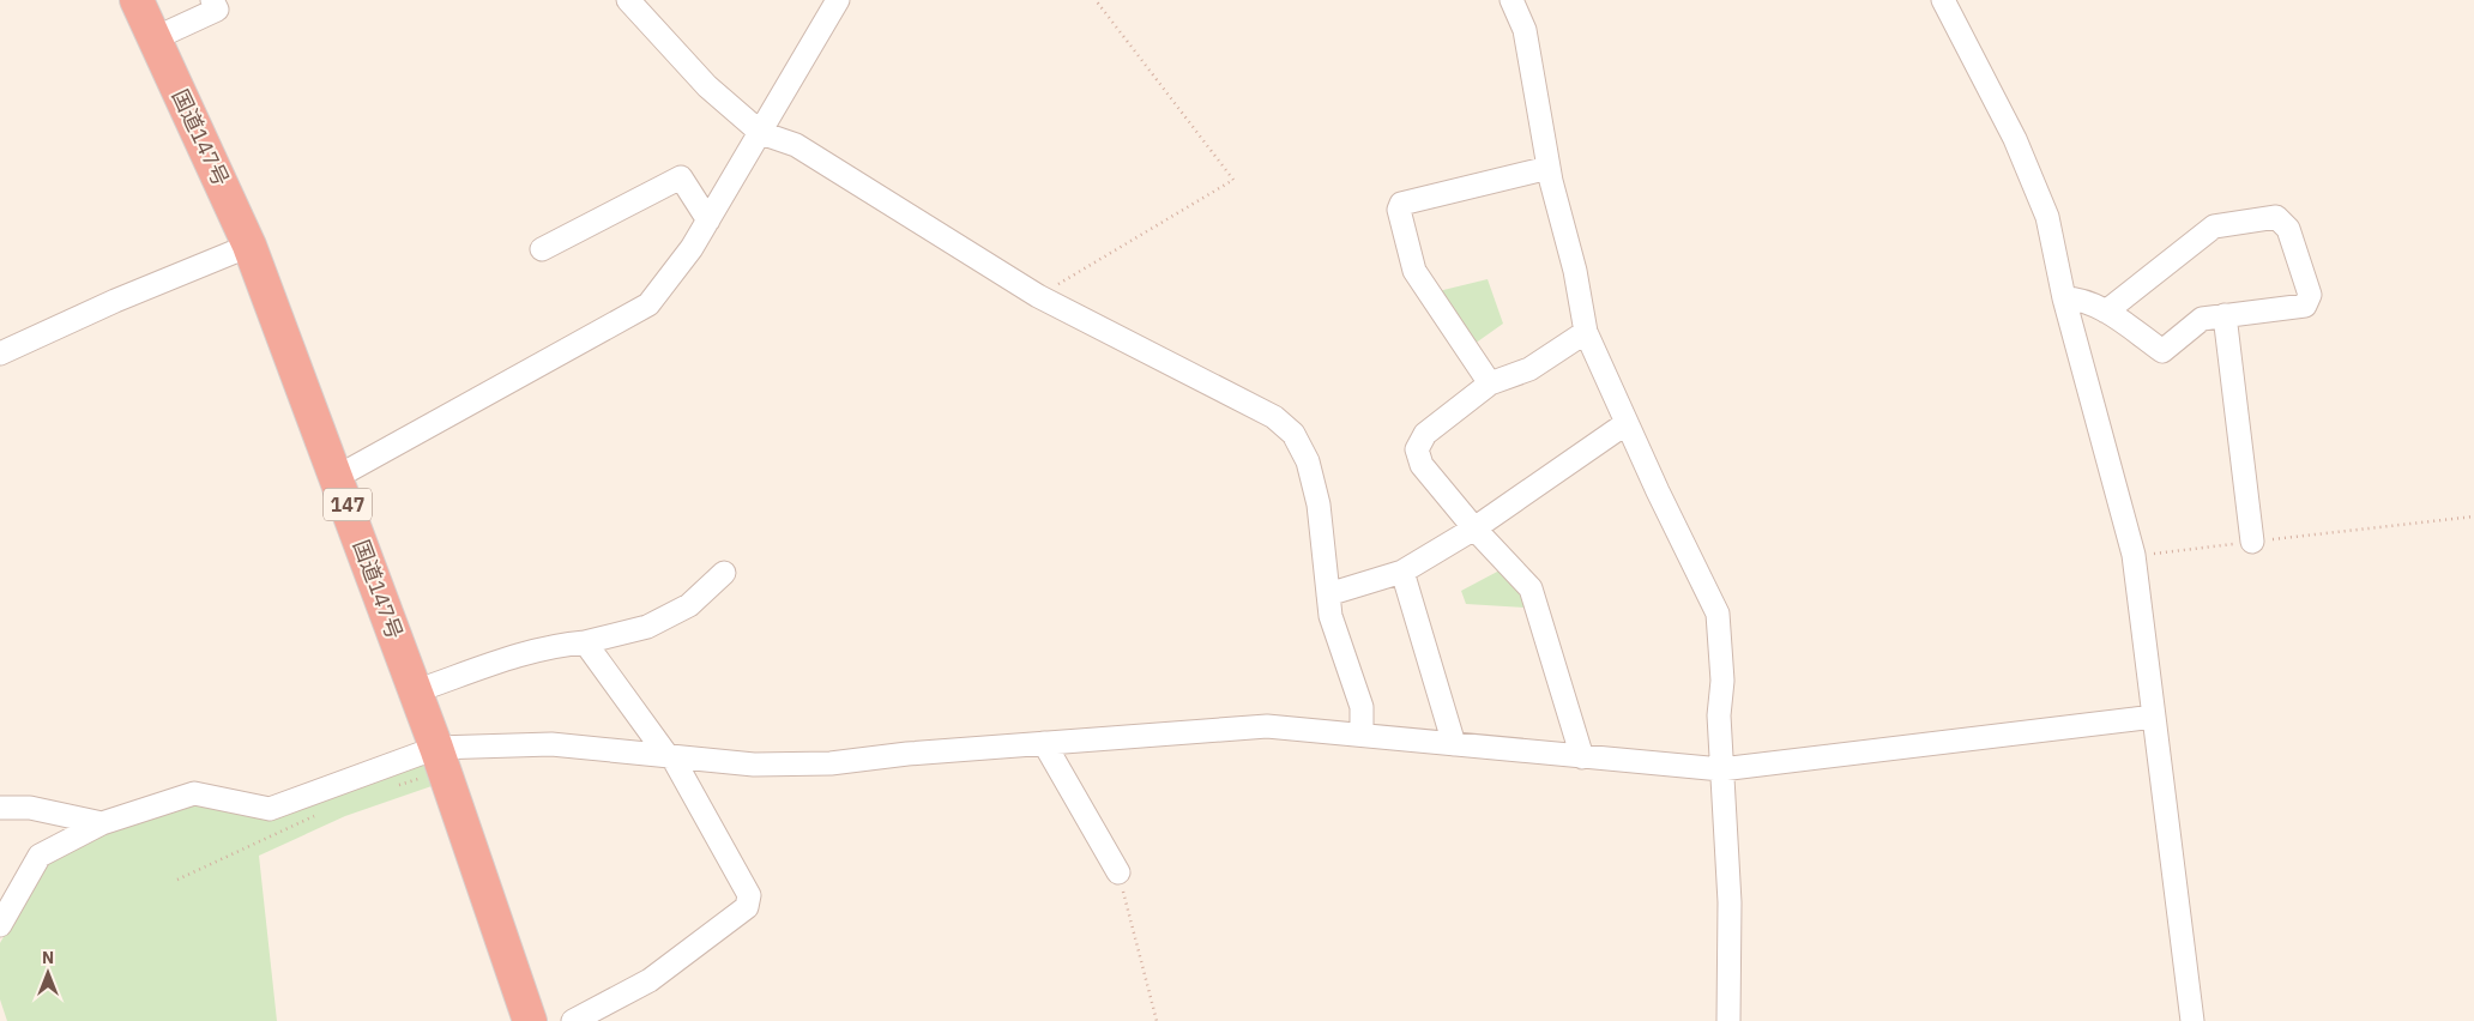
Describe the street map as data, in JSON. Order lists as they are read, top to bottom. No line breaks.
{"streets":{"highway":["国道147号","147"]},"north":"top"}
